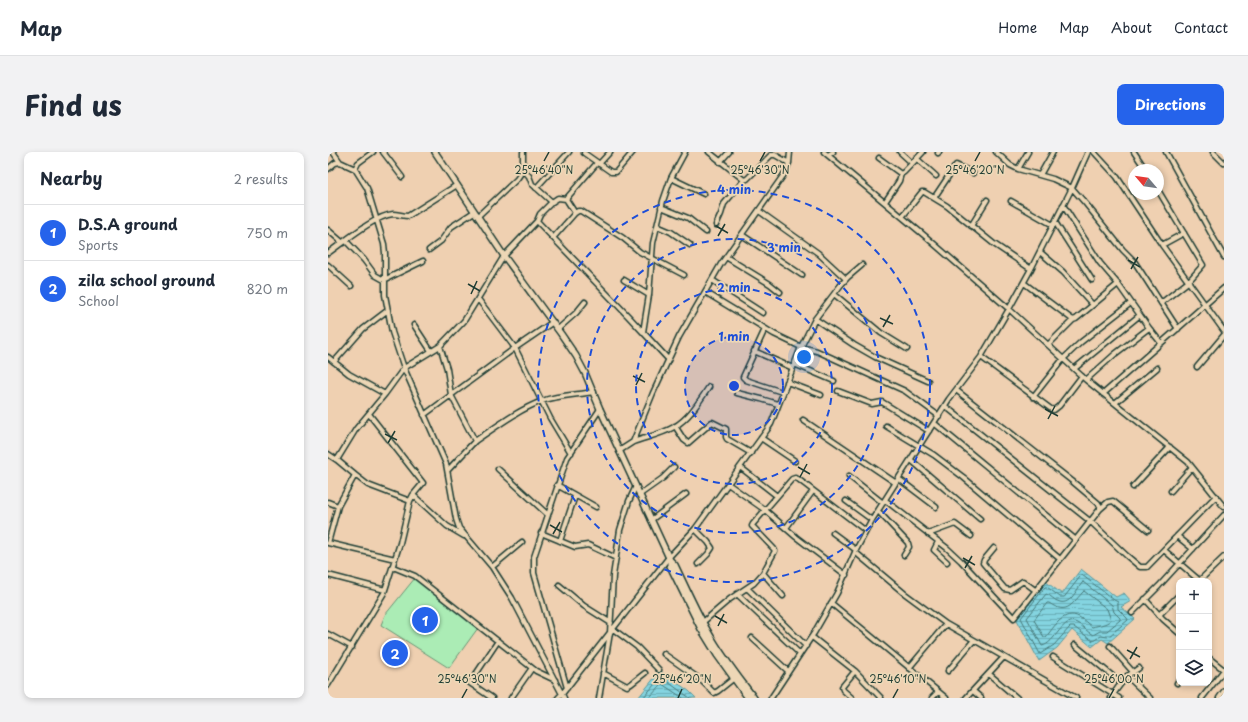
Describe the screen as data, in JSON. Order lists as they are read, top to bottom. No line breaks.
{"north":"top left","page":{"header":"Map","nav":["Home","Map","About","Contact"],"title":"Find us","buttons":"Directions","heading":["Nearby","2 results"],"list":[{"mark":"1","name":"D.S.A ground","note":"Sports","value":"750 m"},{"mark":"2","name":"zila school ground","note":"School","value":"820 m"}],"map_buttons":["+","−"],"pins":["1","2"]},"coordinates":["25°46'30\"N","25°46'20\"N","25°46'40\"N","25°46'10\"N","25°46'00\"N"],"rings":["4 min","3 min","2 min","1 min"]}
